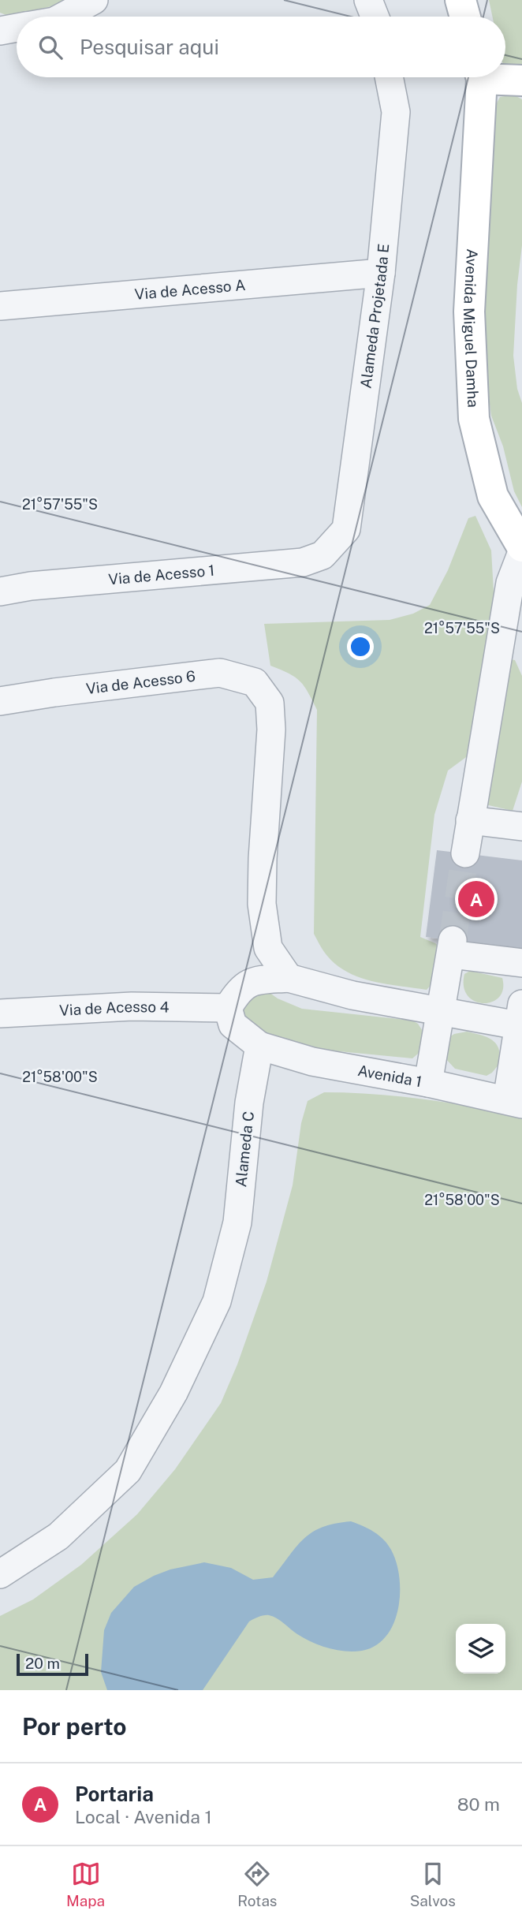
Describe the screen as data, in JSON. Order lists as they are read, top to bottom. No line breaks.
{"streets":{"street":["Via de Acesso A","Alameda Projetada E","Avenida Miguel Damha","Via de Acesso 1","Via de Acesso 6","Via de Acesso 4","Avenida 1","Alameda C"]},"crossings":[["Via de Acesso A","Alameda Projetada E"],["Alameda Projetada E","Via de Acesso 1"],["Avenida 1","Alameda C"]],"scale_bar":"20 m","page":{"search":"Pesquisar aqui","pins":"A","scale":"20 m","heading":"Por perto","list":[{"mark":"A","name":"Portaria","note":"Local · Avenida 1","value":"80 m"}],"nav":["Mapa","Rotas","Salvos"]},"coordinates":["21°57'55\"S","21°58'00\"S"]}
